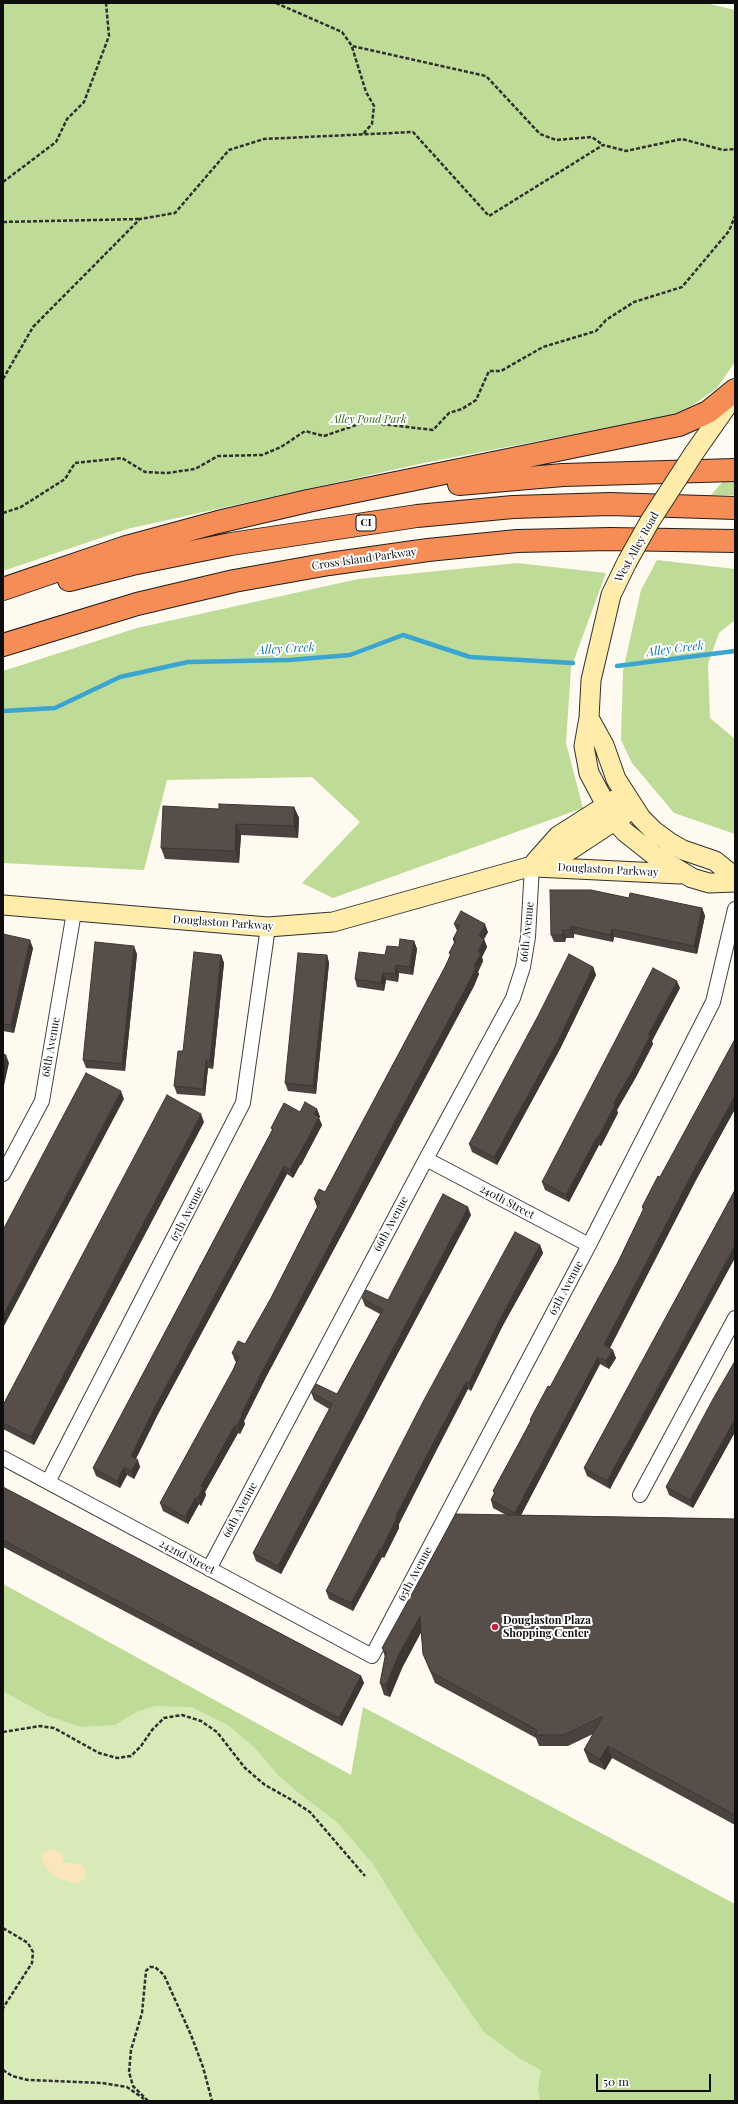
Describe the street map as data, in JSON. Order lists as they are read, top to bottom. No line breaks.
{"streets":{"highway":["CI","Cross Island Parkway"],"main road":["West Alley Road","Douglaston Parkway"],"street":["66th Avenue","68th Avenue","240th Street","67th Avenue","65th Avenue","242nd Street"]},"crossings":[["West Alley Road","Douglaston Parkway"],["Douglaston Parkway","66th Avenue"],["Douglaston Parkway","68th Avenue"],["Douglaston Parkway","67th Avenue"],["66th Avenue","240th Street"],["66th Avenue","242nd Street"],["240th Street","65th Avenue"],["67th Avenue","242nd Street"],["65th Avenue","242nd Street"]],"water":["Alley Creek"],"parks":["Alley Pond Park"],"places":["Douglaston Plaza Shopping Center"],"scale_bar":"50 m"}
